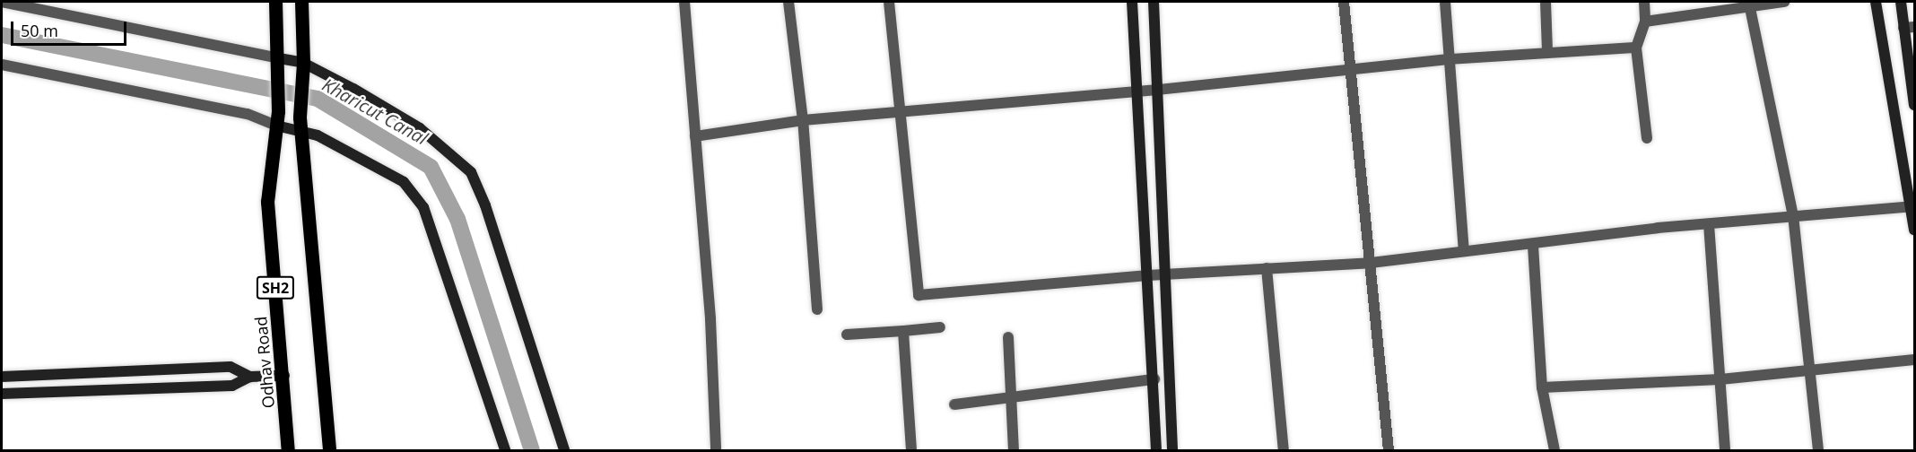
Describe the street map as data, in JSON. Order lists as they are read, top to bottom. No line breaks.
{"streets":{"main road":["SH2","Odhav Road"]},"water":["Kharicut Canal"],"scale_bar":"50 m"}
